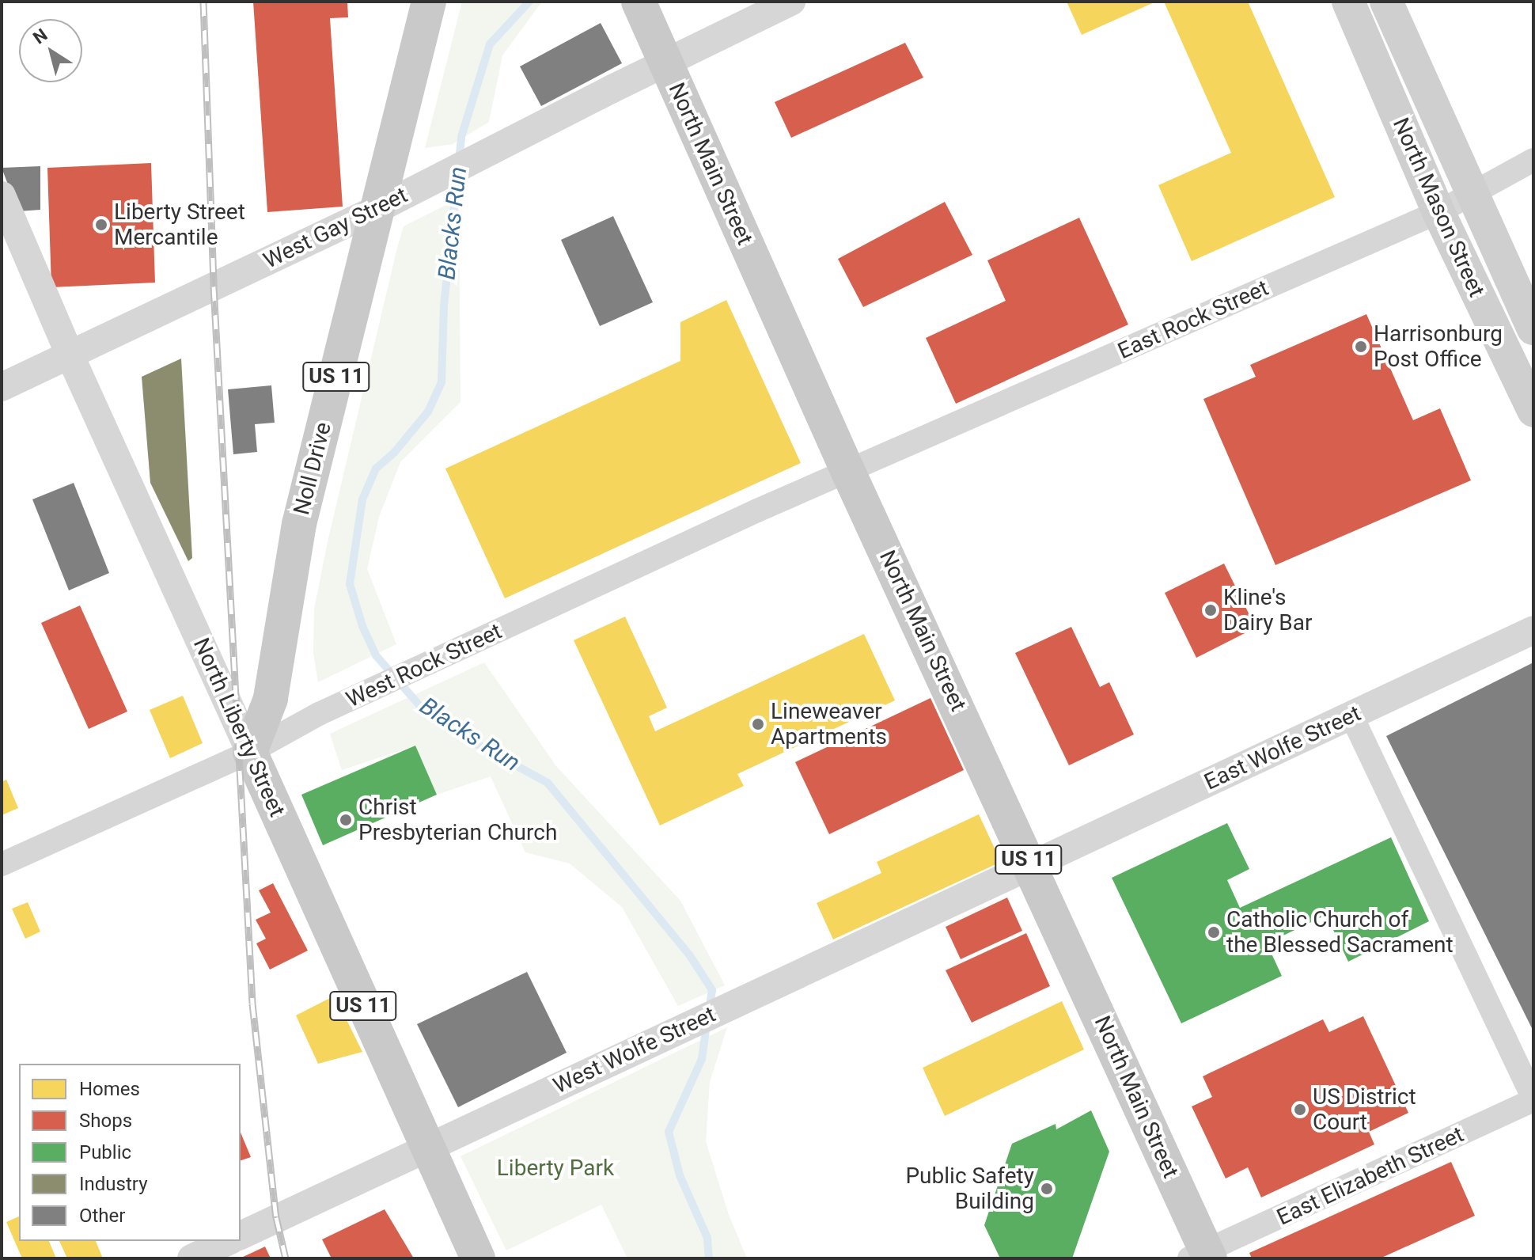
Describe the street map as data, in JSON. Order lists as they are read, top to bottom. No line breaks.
{"streets":{"main road":["North Main Street","North Mason Street","US 11","Noll Drive","North Liberty Street"],"street":["West Gay Street","East Rock Street","West Rock Street","East Wolfe Street","West Wolfe Street","East Elizabeth Street"]},"crossings":[["North Main Street","West Gay Street"],["North Main Street","East Rock Street"],["North Main Street","West Rock Street"],["North Main Street","East Wolfe Street"],["North Main Street","West Wolfe Street"],["North Main Street","East Elizabeth Street"],["North Mason Street","East Rock Street"],["West Gay Street","Noll Drive"],["West Gay Street","North Liberty Street"],["East Rock Street","West Rock Street"],["Noll Drive","West Rock Street"],["Noll Drive","North Liberty Street"],["West Rock Street","North Liberty Street"],["North Liberty Street","West Wolfe Street"],["East Wolfe Street","West Wolfe Street"]],"water":["Blacks Run"],"parks":["Liberty Park"],"places":["Liberty Street Mercantile","Harrisonburg Post Office","Kline's Dairy Bar","Lineweaver Apartments","Christ Presbyterian Church","Catholic Church of the Blessed Sacrament","US District Court","Public Safety Building"],"legend":["Homes","Shops","Public","Industry","Other"],"north":"top left"}
